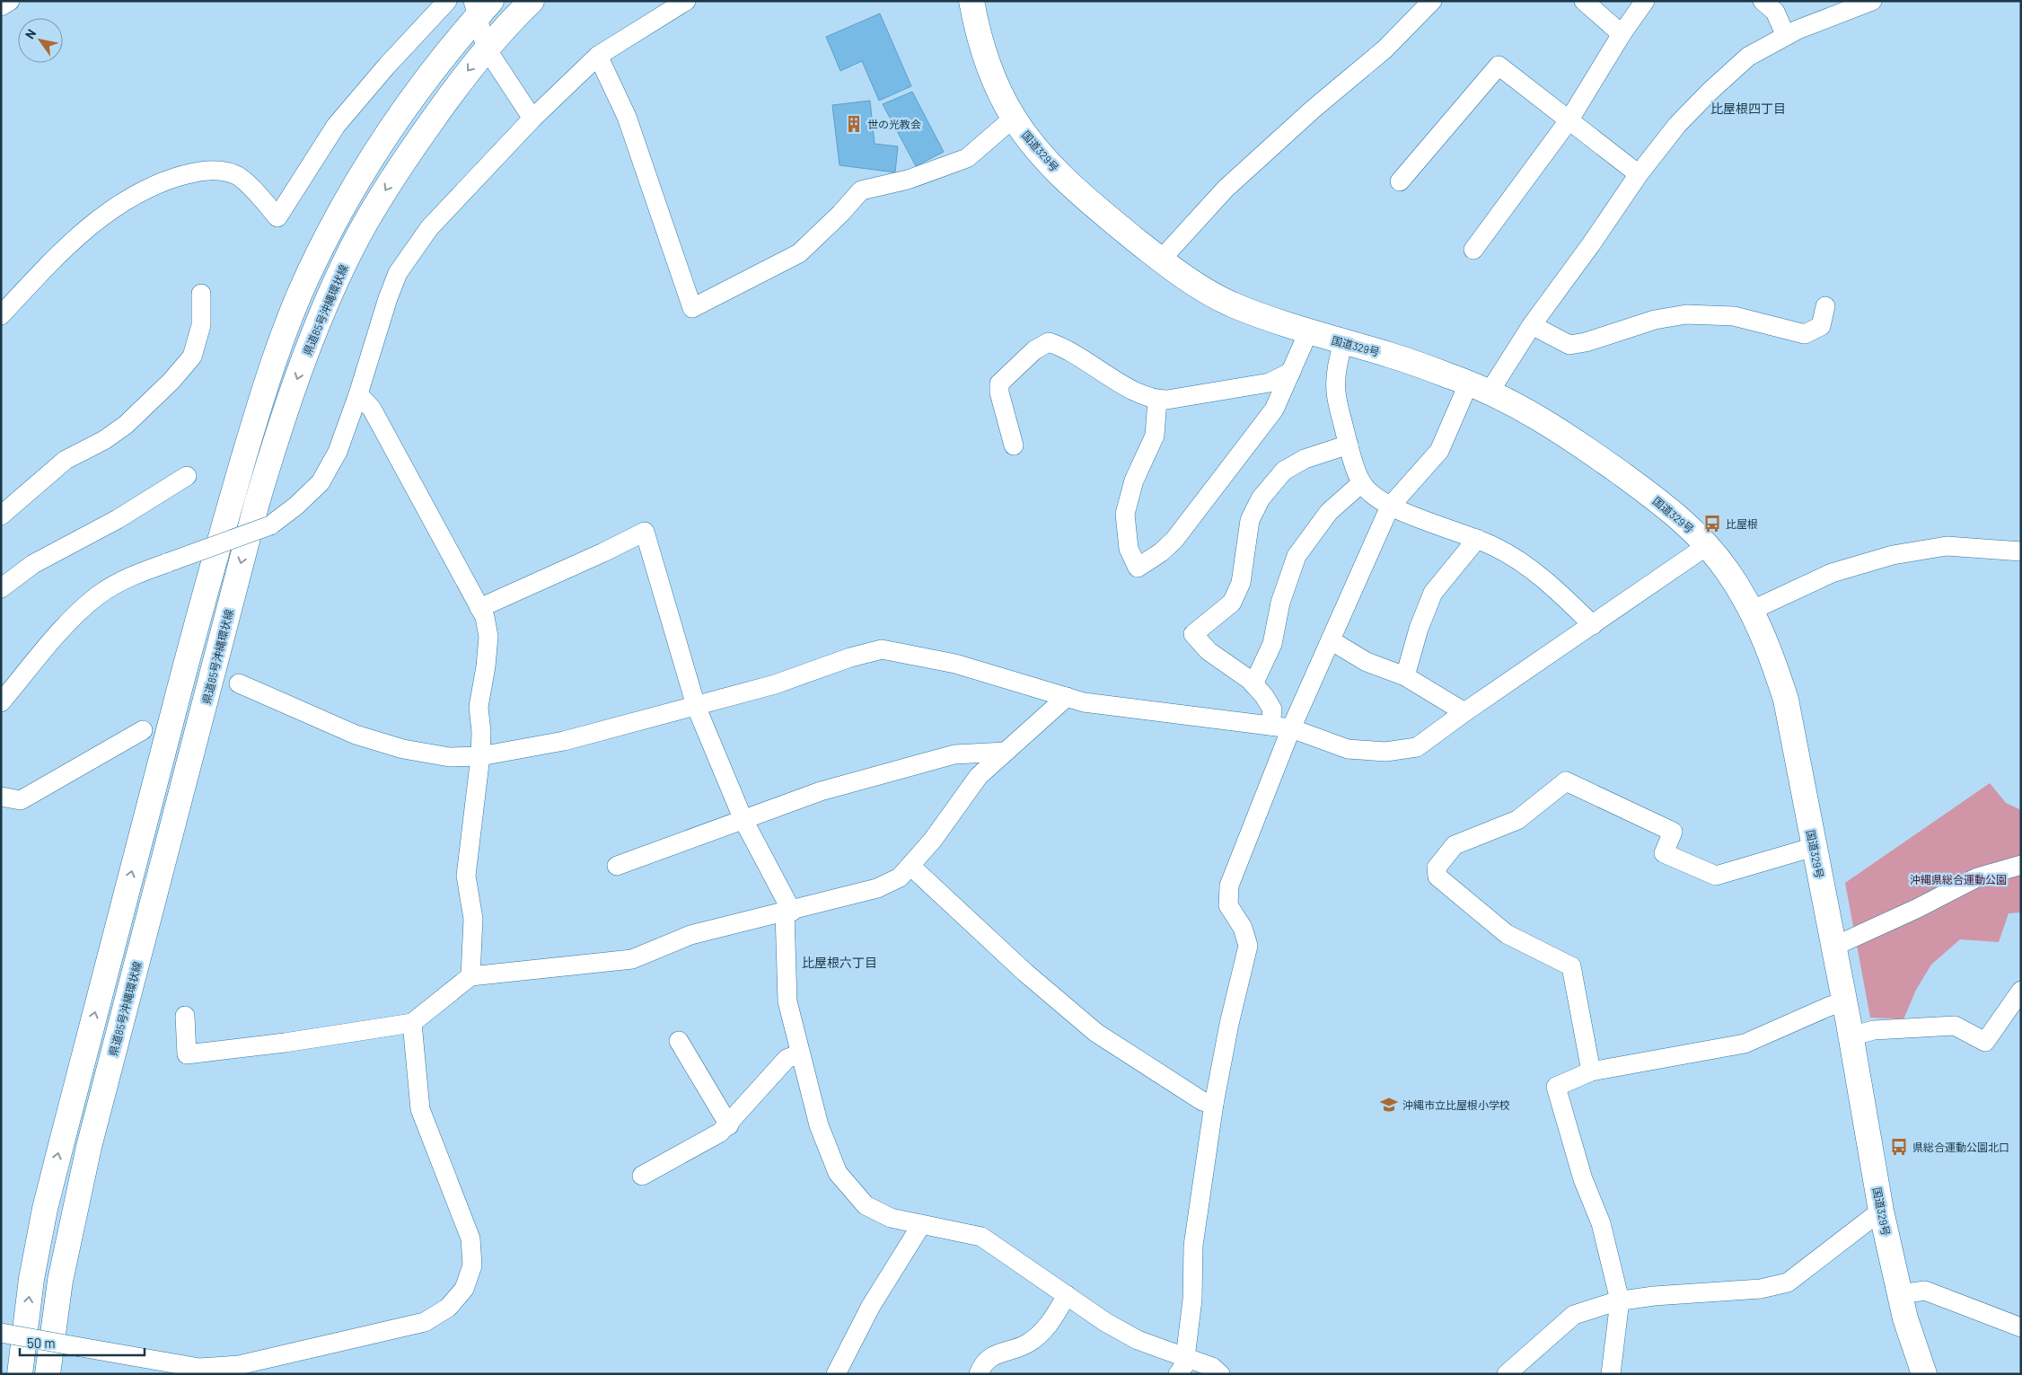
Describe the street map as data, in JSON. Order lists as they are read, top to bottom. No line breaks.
{"streets":{"main road":["国道329号","県道85号沖縄環状線"]},"districts":["比屋根四丁目","比屋根六丁目"],"parks":["沖縄県総合運動公園"],"places":{"building":["世の光教会"],"bus stop":["比屋根","県総合運動公園北口"],"school or university":["沖縄市立比屋根小学校"]},"scale_bar":"50 m","north":"top left"}
